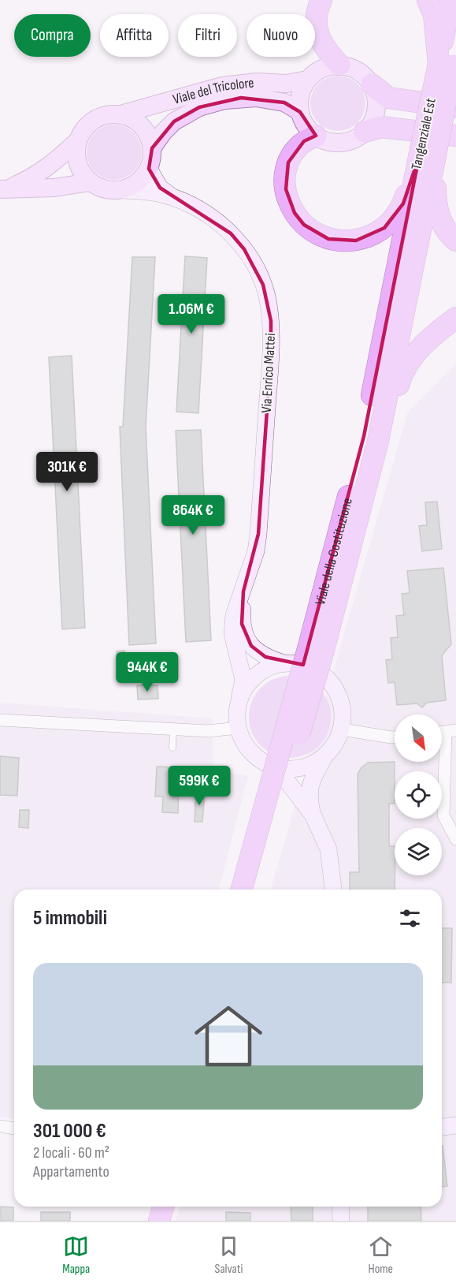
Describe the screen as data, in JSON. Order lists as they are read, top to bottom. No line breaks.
{"streets":{"highway":["Tangenziale Est","Viale della Costituzione"],"main road":["Viale del Tricolore"],"street":["Via Enrico Mattei"]},"crossings":[["Tangenziale Est","Viale della Costituzione"]],"north":"bottom right","page":{"chip":["Compra","Affitta","Filtri","Nuovo"],"price":["1.06M €","301K €","864K €","944K €","599K €"],"heading":"5 immobili","list":[{"name":"301 000 €","note":"2 locali · 60 m² · Appartamento"}],"tabs":["Mappa","Salvati","Home"]}}
